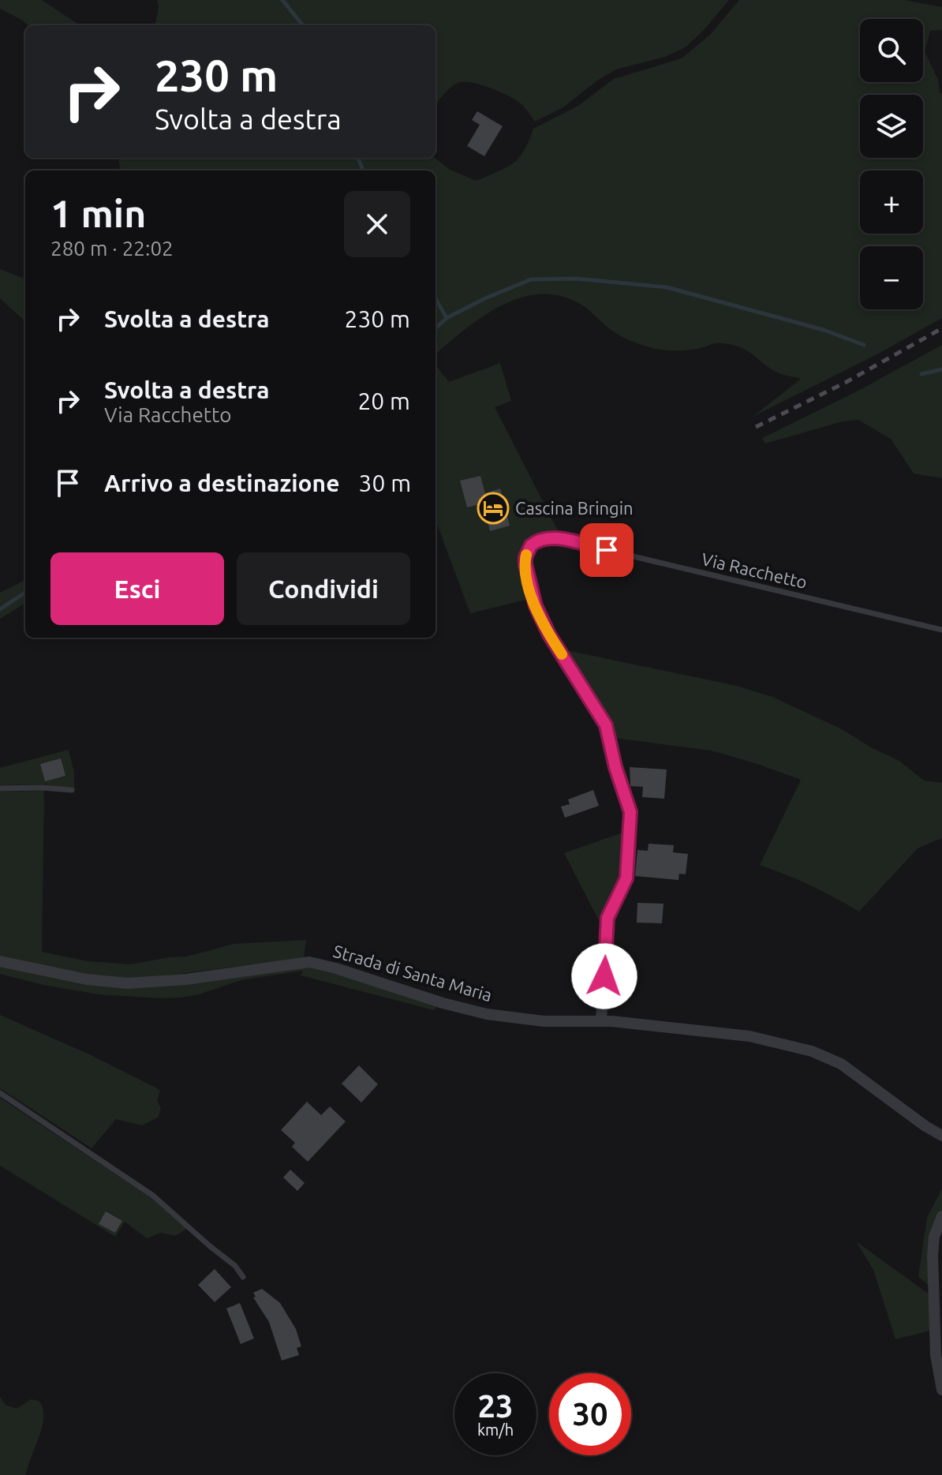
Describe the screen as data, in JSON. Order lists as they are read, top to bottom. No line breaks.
{"streets":{"street":["Strada di Santa Maria"],"lane":["Via Racchetto"]},"places":{"hotel":["Cascina Bringin"]},"page":{"map_buttons":["+","−"],"turn":["230 m","Svolta a destra"],"heading":["1 min","280 m · 22:02"],"list":[{"name":"Svolta a destra","value":"230 m"},{"name":"Svolta a destra","note":"Via Racchetto","value":"20 m"},{"name":"Arrivo a destinazione","value":"30 m"}],"buttons":["Esci","Condividi"],"speed":"23 km/h","limit":"30"}}
